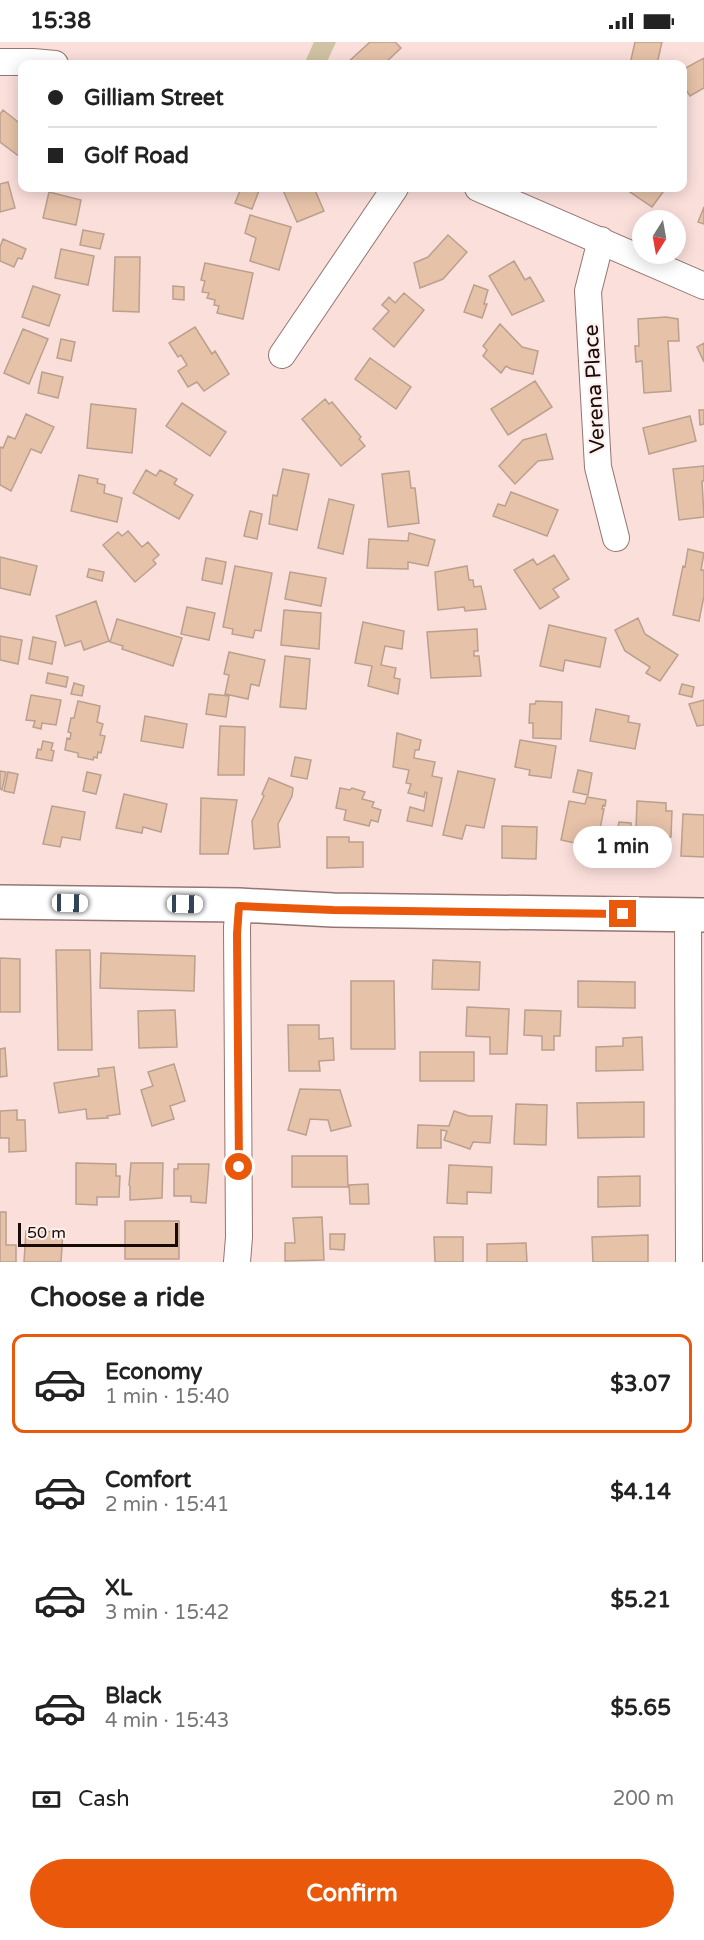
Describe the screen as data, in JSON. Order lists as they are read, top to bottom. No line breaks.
{"streets":{"street":["Verena Place"]},"scale_bar":"50 m","north":"bottom","page":{"status":"15:38","banner":["Gilliam Street","Golf Road"],"bubble":"1 min","scale":"50 m","heading":"Choose a ride","list":[{"name":"Economy","note":"1 min · 15:40","value":"$3.07"},{"name":"Comfort","note":"2 min · 15:41","value":"$4.14"},{"name":"XL","note":"3 min · 15:42","value":"$5.21"},{"name":"Black","note":"4 min · 15:43","value":"$5.65"}],"pay":["Cash","200 m"],"buttons":"Confirm"}}
